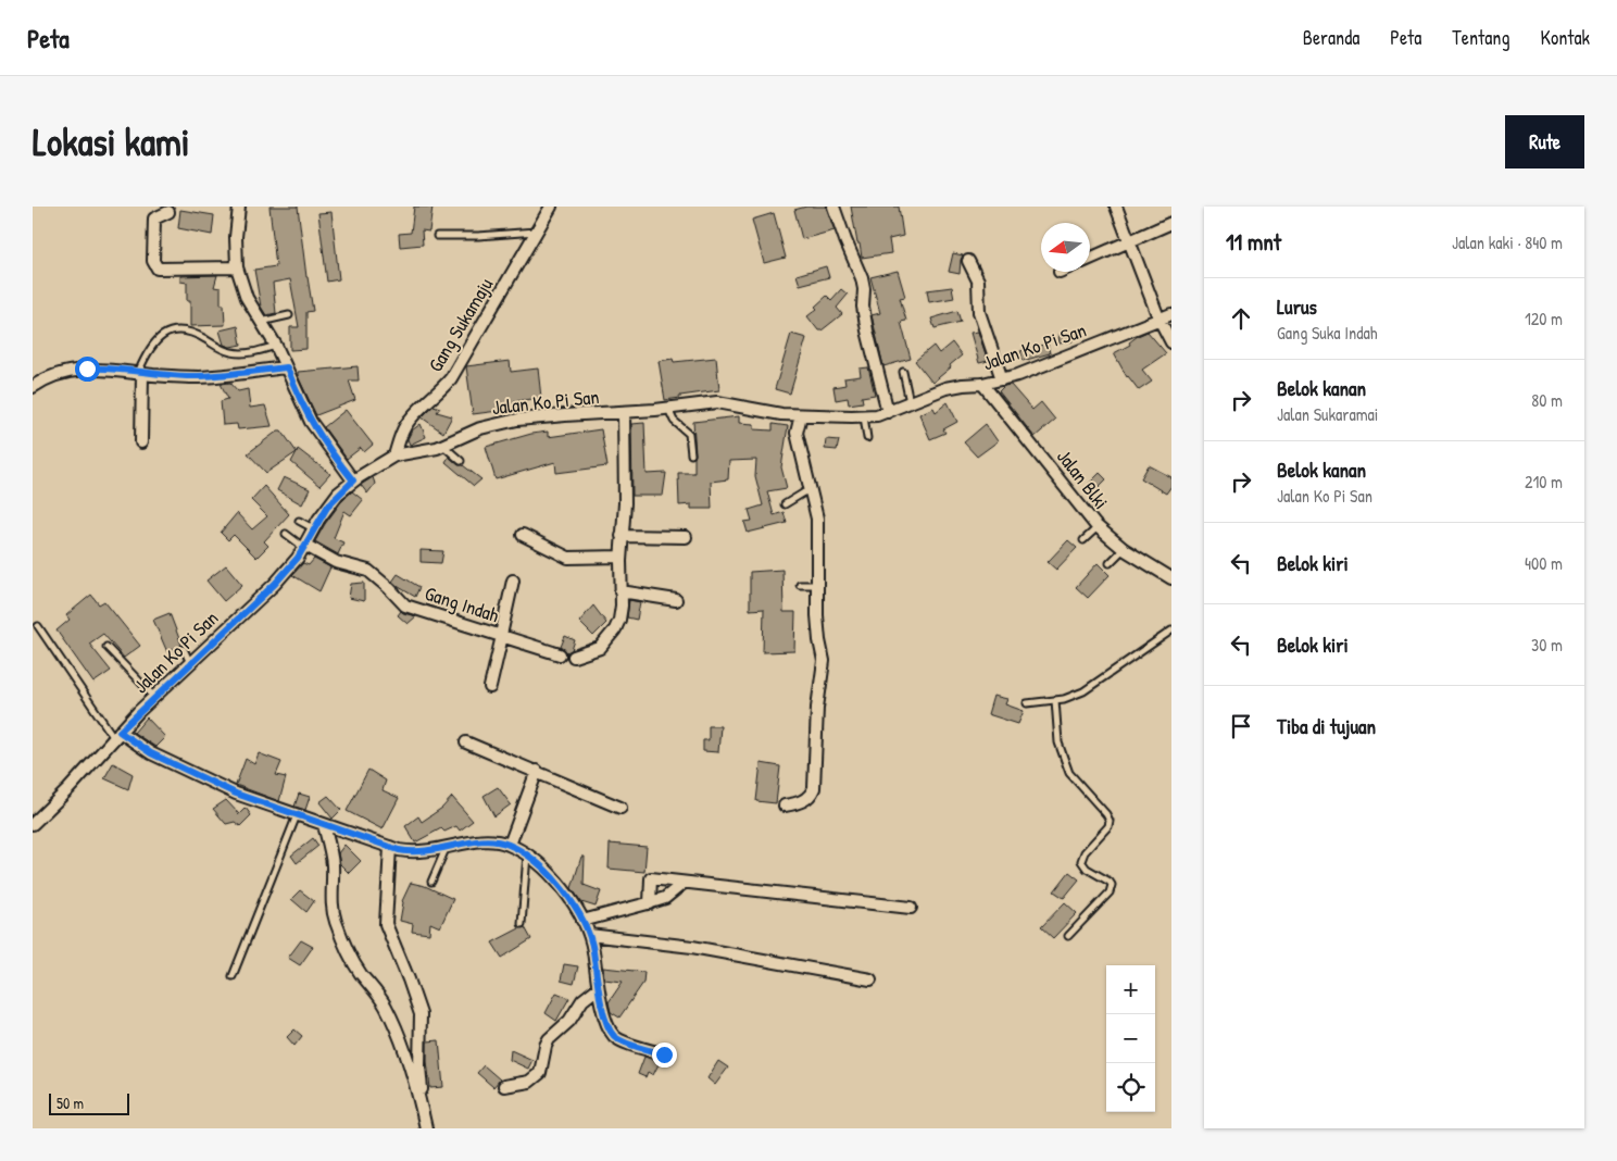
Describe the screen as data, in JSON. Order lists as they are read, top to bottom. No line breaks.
{"streets":{"street":["Gang Sukamaju","Jalan Ko Pi San","Jalan Blki","Gang Indah"]},"crossings":[["Gang Sukamaju","Jalan Ko Pi San"],["Jalan Ko Pi San","Jalan Blki"],["Jalan Ko Pi San","Gang Indah"]],"scale_bar":"50 m","north":"left","page":{"header":"Peta","nav":["Beranda","Peta","Tentang","Kontak"],"buttons":"Rute","title":"Lokasi kami","heading":["11 mnt","Jalan kaki · 840 m"],"list":[["Lurus","Gang Suka Indah","120 m"],["Belok kanan","Jalan Sukaramai","80 m"],["Belok kanan","Jalan Ko Pi San","210 m"],["Belok kiri","400 m"],["Belok kiri","30 m"],"Tiba di tujuan"],"map_buttons":["+","−"],"scale":"50 m"}}
